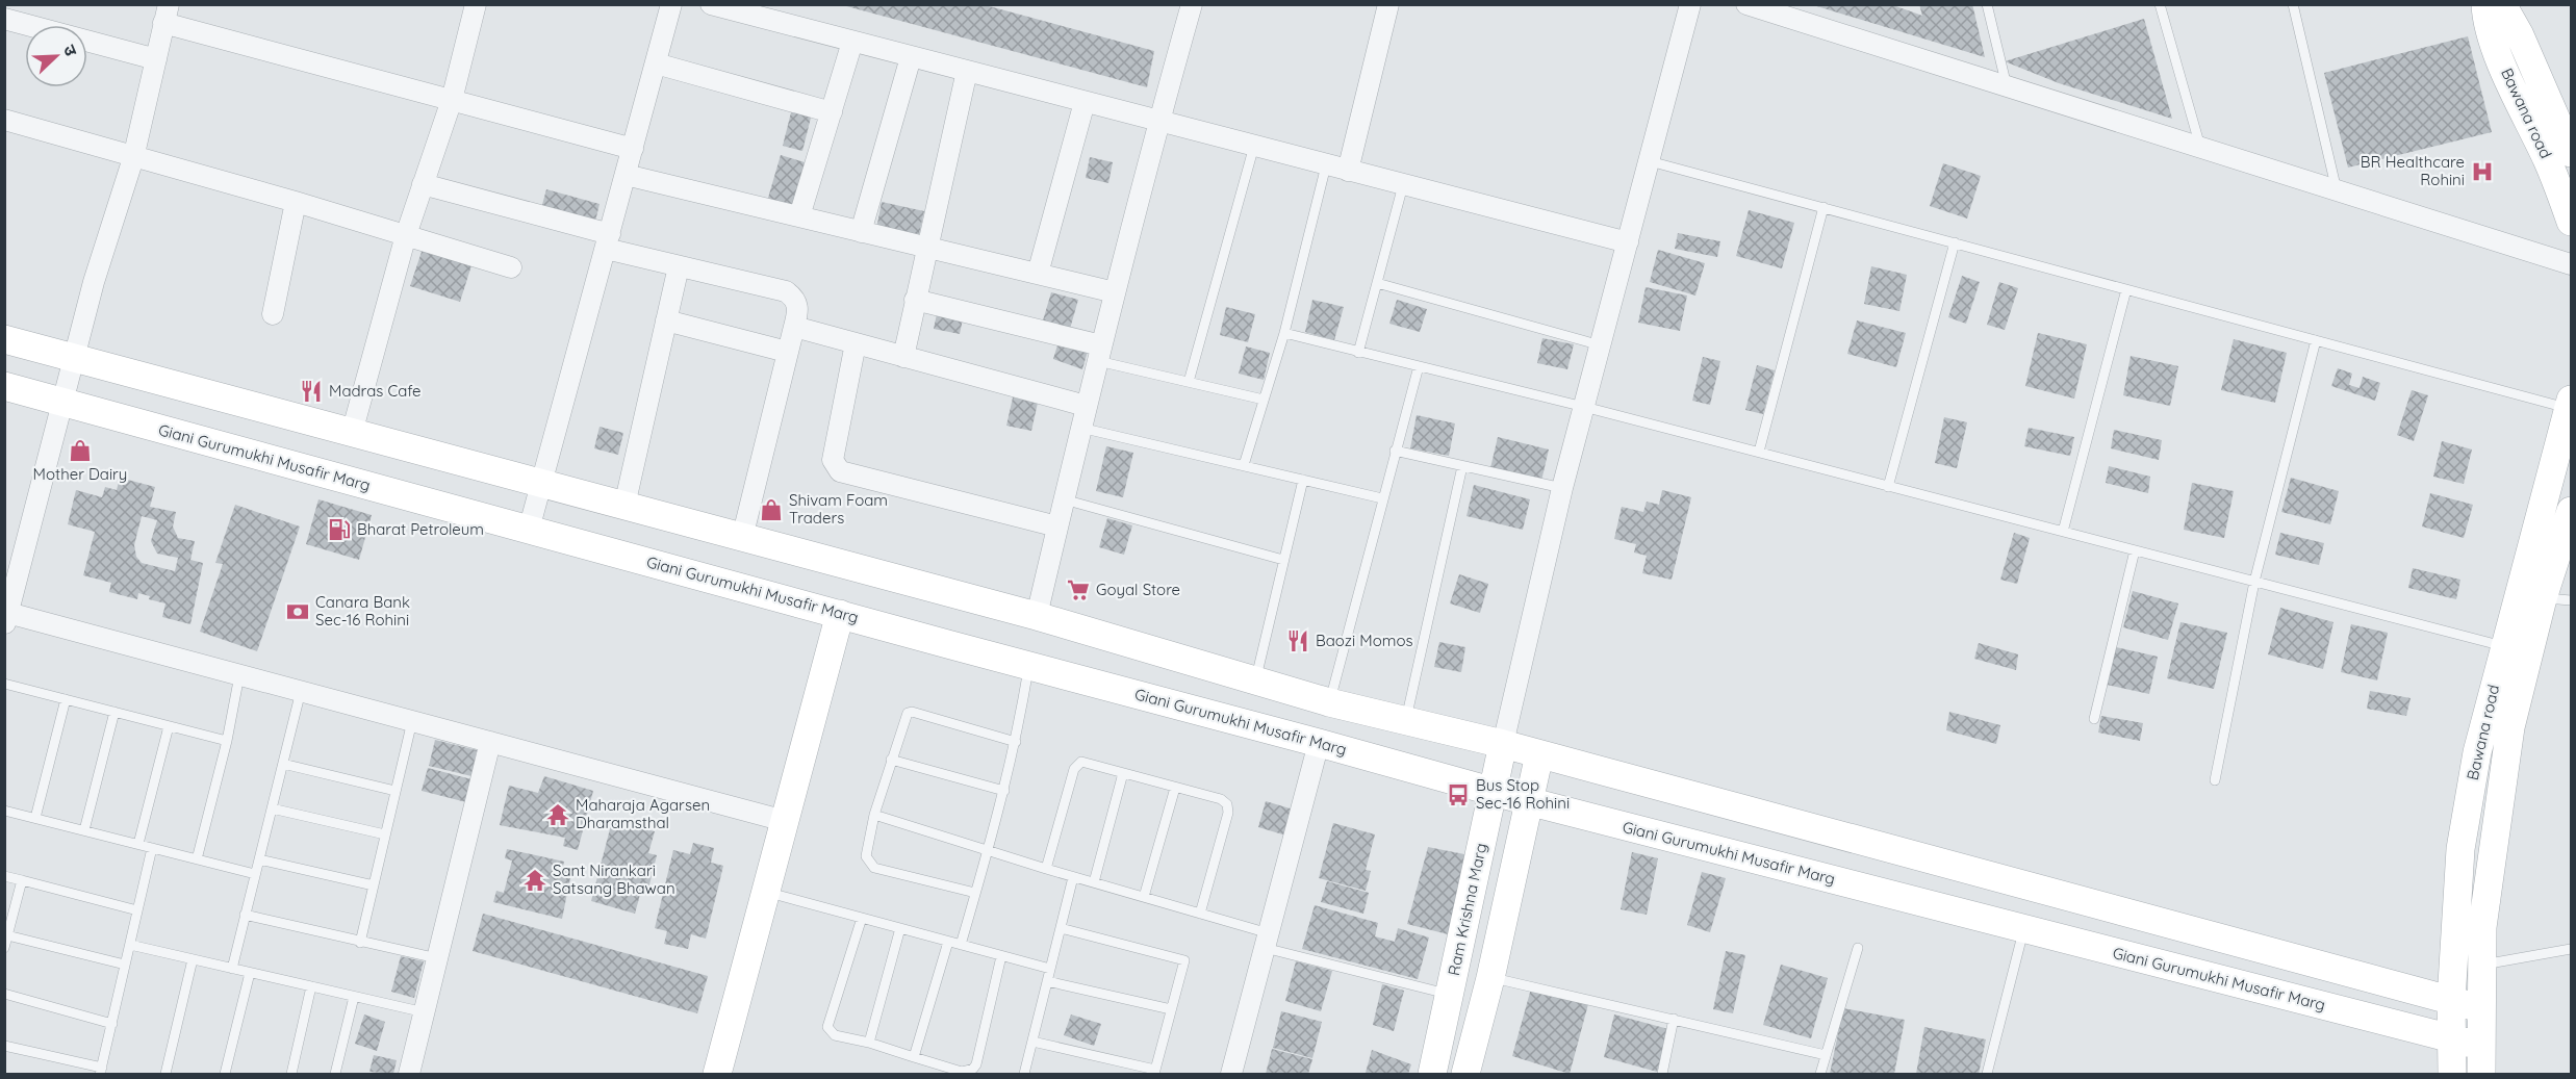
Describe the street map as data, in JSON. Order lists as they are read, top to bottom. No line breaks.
{"streets":{"street":["Bawana road","Giani Gurumukhi Musafir Marg","Ram Krishna Marg"]},"crossings":[["Bawana road","Giani Gurumukhi Musafir Marg"],["Giani Gurumukhi Musafir Marg","Ram Krishna Marg"]],"places":{"hospital":["BR Healthcare Rohini"],"restaurant":["Madras Cafe","Baozi Momos"],"shop":["Mother Dairy","Shivam Foam Traders"],"fuel station":["Bharat Petroleum"],"supermarket":["Goyal Store"],"bank":["Canara Bank Sec-16 Rohini"],"bus stop":["Bus Stop Sec-16 Rohini"],"temple":["Maharaja Agarsen Dharamsthal","Sant Nirankari Satsang Bhawan"]},"north":"top right"}
